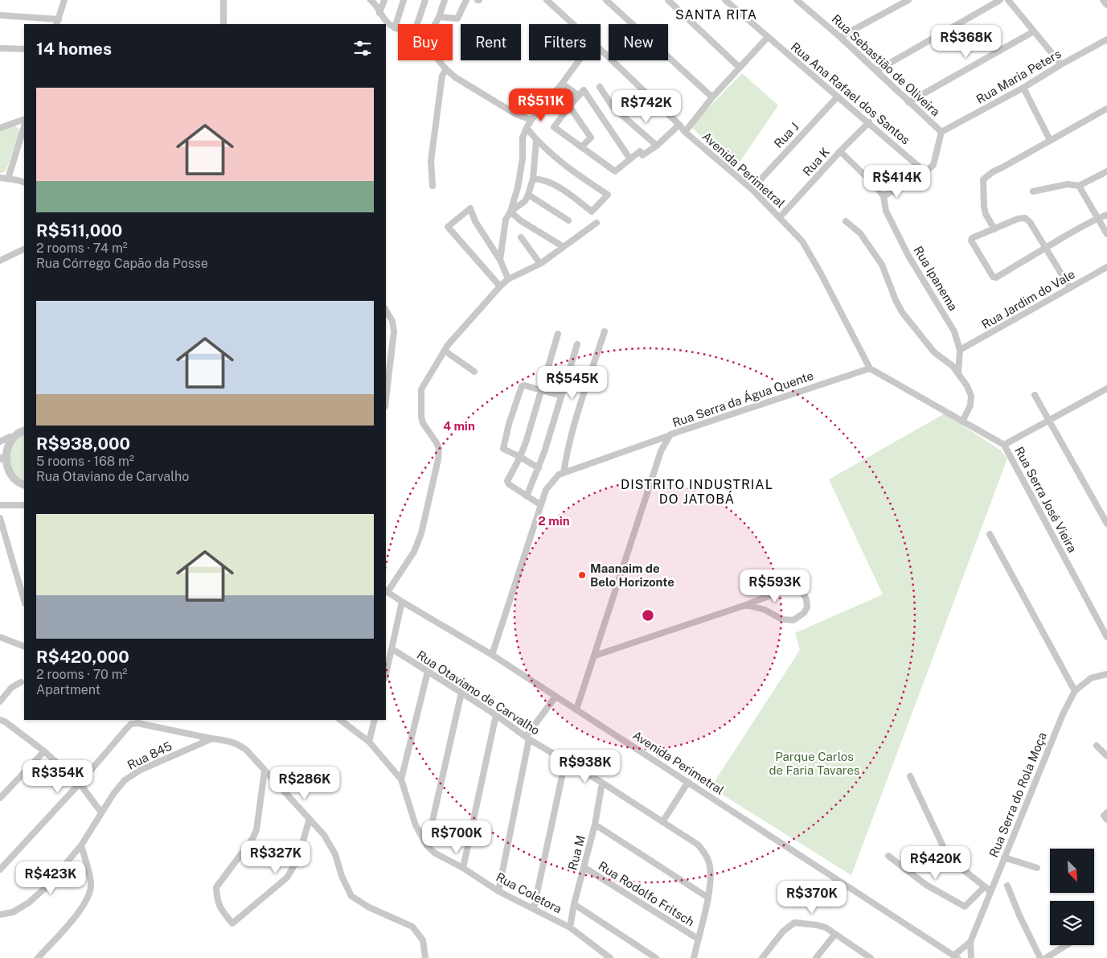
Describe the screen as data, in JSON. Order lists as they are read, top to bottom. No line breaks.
{"streets":{"street":["Rua Sebastião de Oliveira","Rua Maria Peters","Rua Ana Rafael dos Santos","Rua J","Rua K","Avenida Perimetral","Rua Ipanema","Rua Jardim do Vale","Rua Serra da Água Quente","Rua Serra José Vieira","Rua Otaviano de Carvalho","Rua 845","Rua Serra do Rola Moça","Rua M","Rua Coletora","Rua Rodolfo Fritsch"]},"crossings":[["Rua Sebastião de Oliveira","Rua Maria Peters"],["Rua Ana Rafael dos Santos","Rua J"],["Rua Ana Rafael dos Santos","Rua K"],["Rua J","Avenida Perimetral"],["Rua K","Avenida Perimetral"],["Avenida Perimetral","Rua Serra da Água Quente"],["Avenida Perimetral","Rua Serra José Vieira"],["Avenida Perimetral","Rua Serra do Rola Moça"],["Rua Ipanema","Rua Jardim do Vale"],["Rua Serra da Água Quente","Rua Serra José Vieira"],["Rua Otaviano de Carvalho","Rua M"],["Rua Otaviano de Carvalho","Rua Rodolfo Fritsch"],["Rua M","Rua Coletora"],["Rua M","Rua Rodolfo Fritsch"]],"districts":["SANTA RITA","DISTRITO INDUSTRIAL DO JATOBÁ"],"parks":["Parque Carlos de Faria Tavares"],"places":["Maanaim de Belo Horizonte"],"north":"bottom right","page":{"chip":["Buy","Rent","Filters","New"],"heading":"14 homes","price":["R$368K","R$511K","R$742K","R$414K","R$545K","R$593K","R$938K","R$354K","R$286K","R$700K","R$327K","R$420K","R$423K","R$370K"],"list":[{"name":"R$511,000","note":"2 rooms · 74 m² · Rua Córrego Capão da Posse"},{"name":"R$938,000","note":"5 rooms · 168 m² · Rua Otaviano de Carvalho"},{"name":"R$420,000","note":"2 rooms · 70 m² · Apartment"}]},"rings":["4 min","2 min"]}
